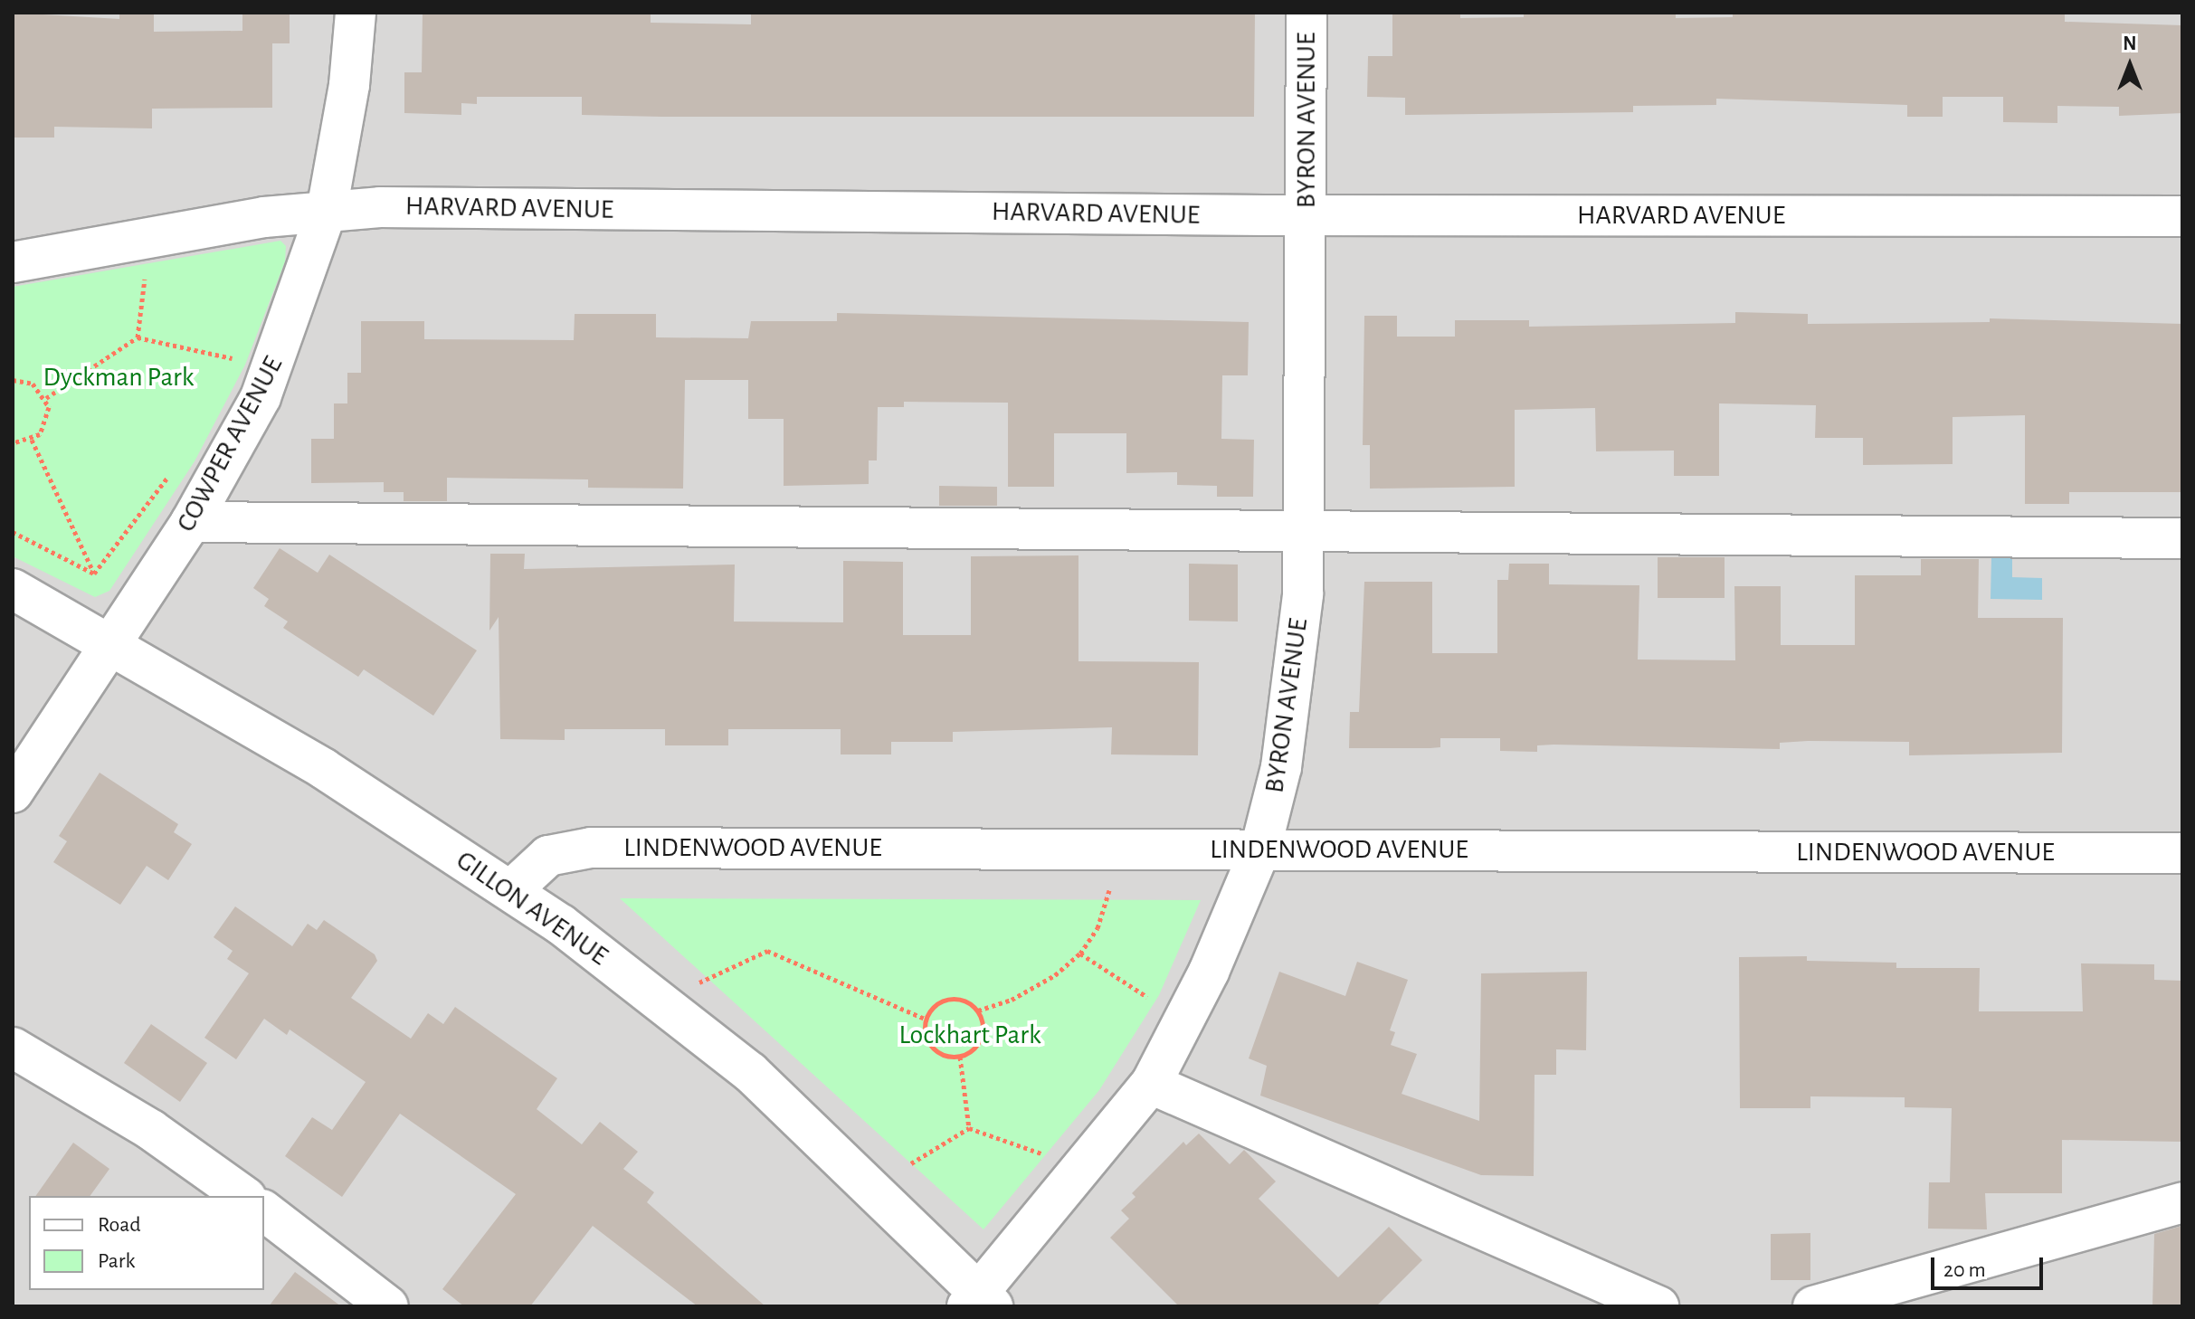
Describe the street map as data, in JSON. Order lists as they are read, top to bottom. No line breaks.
{"streets":{"street":["BYRON AVENUE","HARVARD AVENUE","COWPER AVENUE","LINDENWOOD AVENUE","GILLON AVENUE"]},"crossings":[["BYRON AVENUE","HARVARD AVENUE"],["BYRON AVENUE","LINDENWOOD AVENUE"],["BYRON AVENUE","GILLON AVENUE"],["HARVARD AVENUE","COWPER AVENUE"],["COWPER AVENUE","GILLON AVENUE"],["LINDENWOOD AVENUE","GILLON AVENUE"]],"parks":["Dyckman Park","Lockhart Park"],"legend":["Road","Park"],"scale_bar":"20 m","north":"top"}
